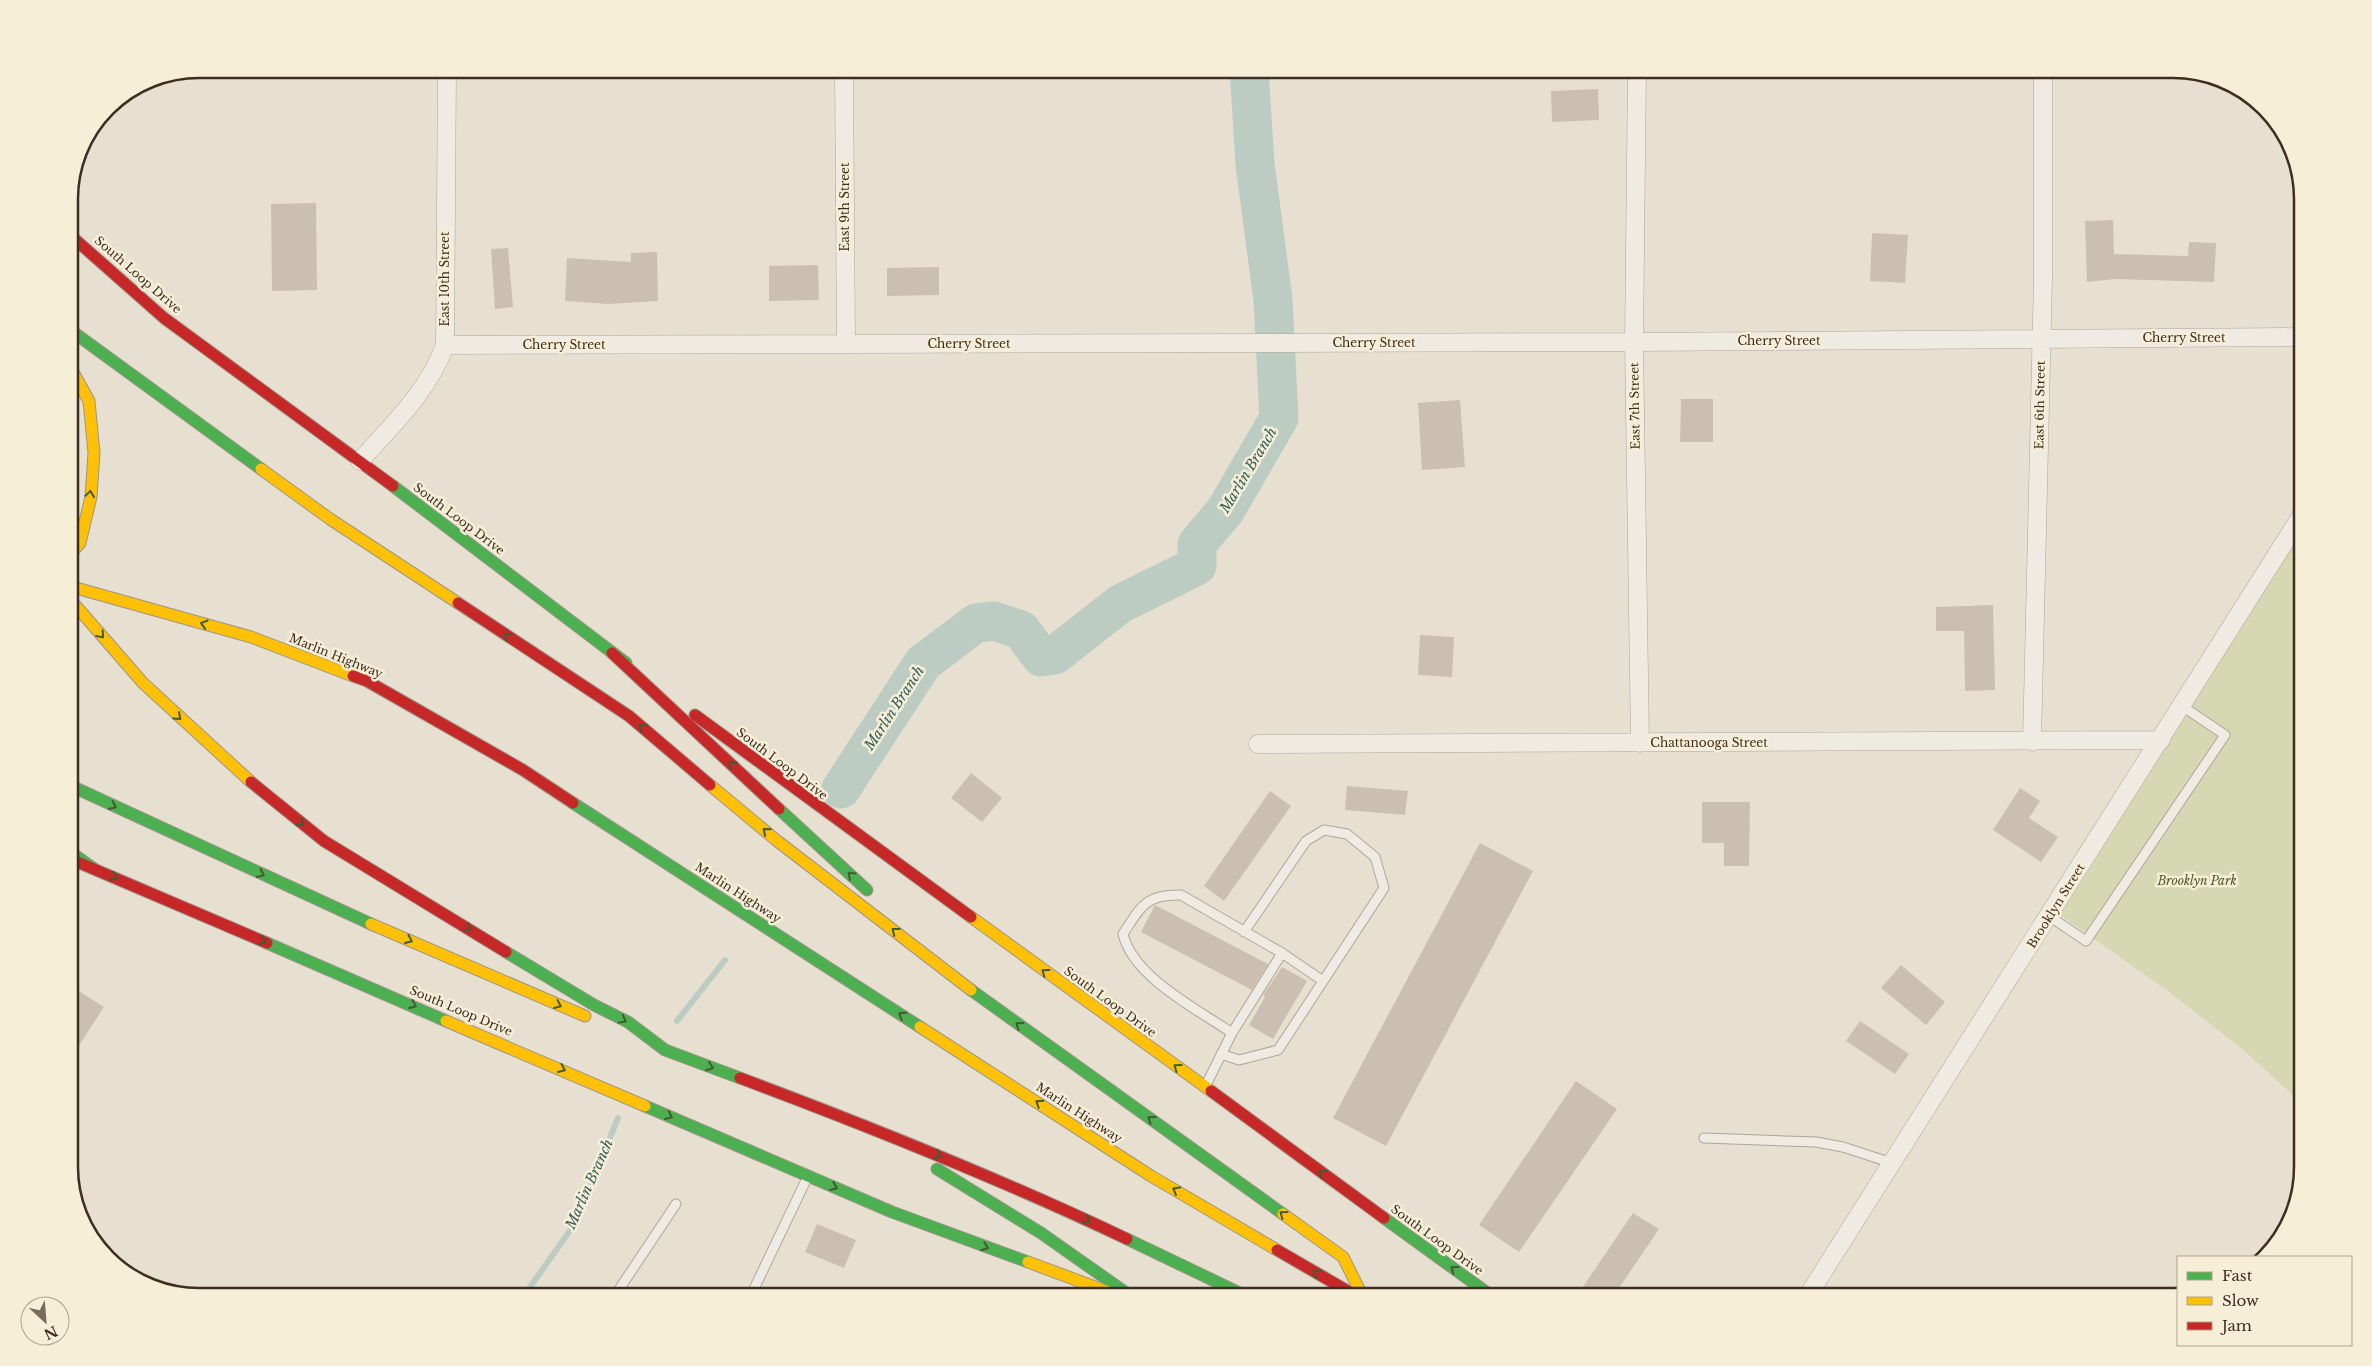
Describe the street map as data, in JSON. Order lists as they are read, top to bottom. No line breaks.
{"streets":{"main road":["South Loop Drive","Marlin Highway"],"street":["East 9th Street","East 10th Street","Cherry Street","East 6th Street","East 7th Street","Chattanooga Street","Brooklyn Street"]},"crossings":[["East 9th Street","Cherry Street"],["South Loop Drive","East 10th Street"],["East 10th Street","Cherry Street"],["Cherry Street","East 6th Street"],["Cherry Street","East 7th Street"],["East 6th Street","Chattanooga Street"],["East 7th Street","Chattanooga Street"],["Chattanooga Street","Brooklyn Street"]],"water":["Marlin Branch"],"parks":["Brooklyn Park"],"legend":["Fast","Slow","Jam"],"north":"bottom right"}
